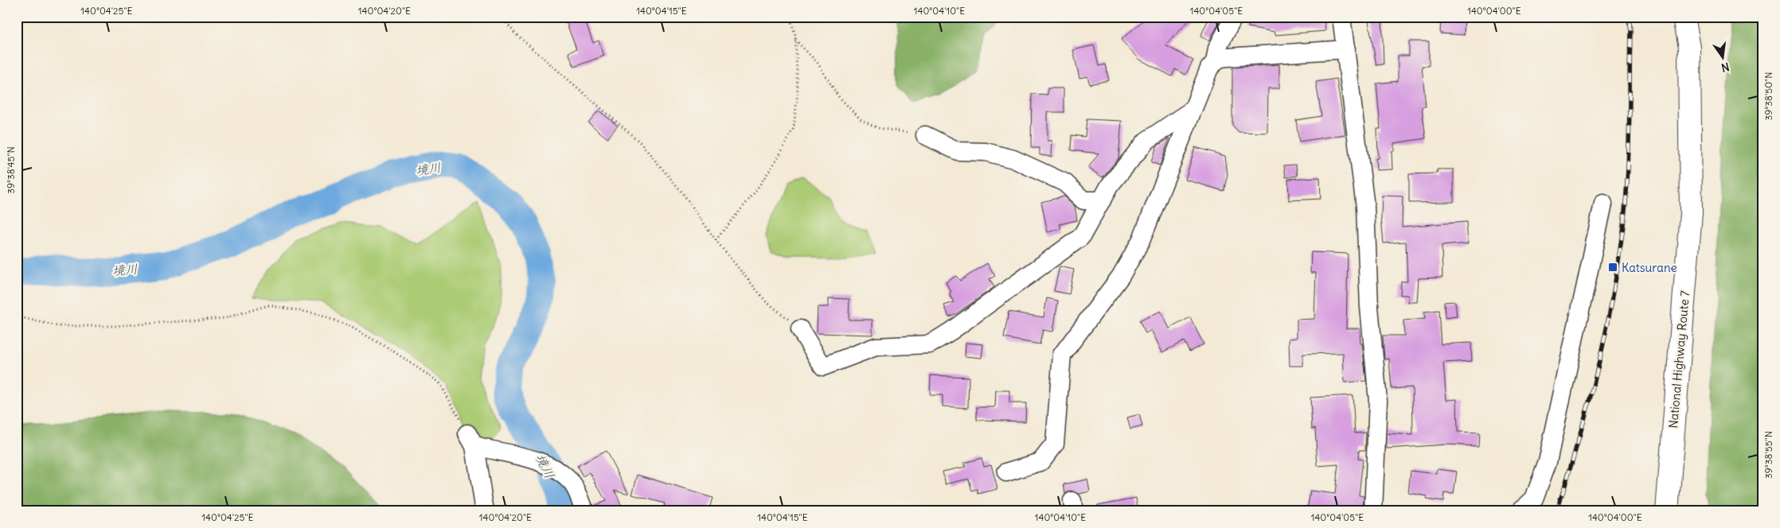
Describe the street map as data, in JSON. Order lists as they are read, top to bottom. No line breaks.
{"streets":{"highway":["National Highway Route 7"]},"water":["境川"],"places":{"transit":["Katsurane"]},"north":"bottom","coordinates":["140°04'25\"E","140°04'20\"E","140°04'15\"E","140°04'10\"E","140°04'05\"E","140°04'00\"E","39°38'50\"N","39°38'45\"N","39°38'55\"N"]}
